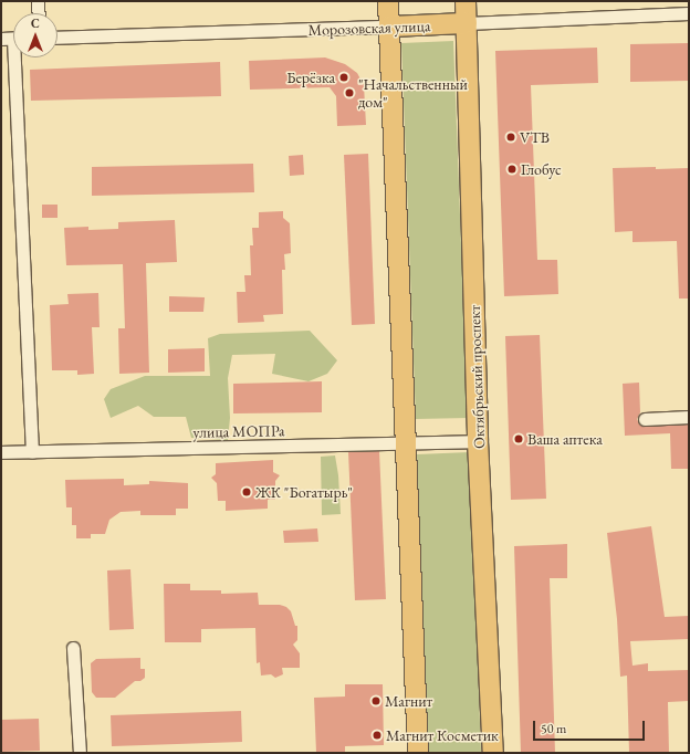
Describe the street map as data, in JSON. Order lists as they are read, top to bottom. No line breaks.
{"streets":{"main road":["Морозовская улица","Октябрьский проспект"],"street":["улица МОПРа"]},"crossings":[["Морозовская улица","Октябрьский проспект"],["Октябрьский проспект","улица МОПРа"]],"places":["Берёзка","\"Начальственный дом\"","VTB","Глобус","Ваша аптека","ЖК \"Богатырь\"","Магнит","Магнит Косметик"],"scale_bar":"50 m","north":"top"}
